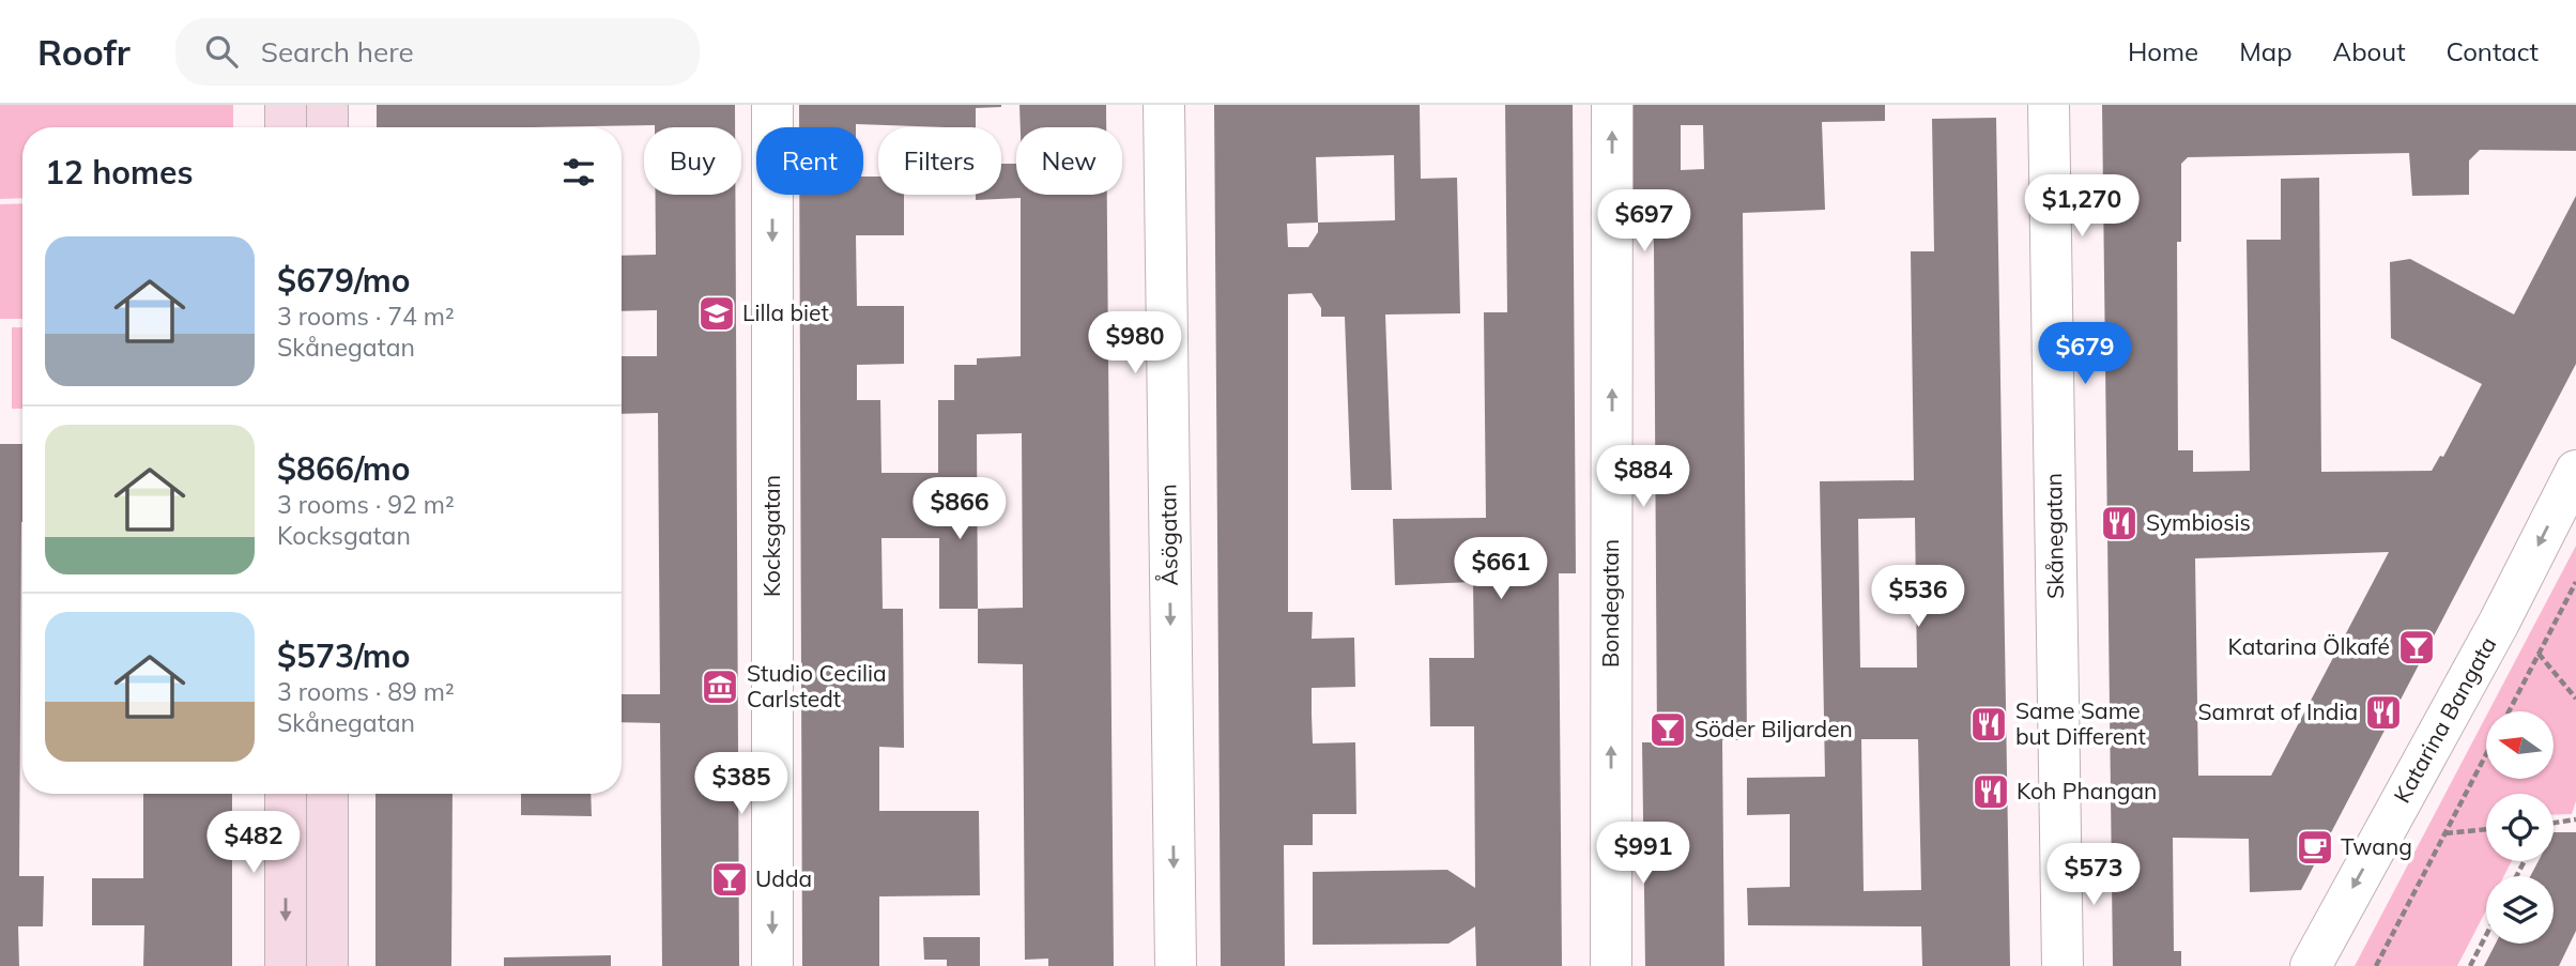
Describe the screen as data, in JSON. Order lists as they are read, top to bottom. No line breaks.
{"streets":{"street":["Åsögatan","Kocksgatan","Skånegatan","Bondegatan","Katarina Bangata"]},"one_way":["Åsögatan","Kocksgatan","Bondegatan","Katarina Bangata"],"places":{"school or university":["Lilla biet"],"restaurant":["Symbiosis","Samrat of India","Same Same but Different","Koh Phangan"],"bar":["Katarina Ölkafé","Söder Biljarden","Udda"],"museum":["Studio Cecilia Carlstedt"],"cafe":["Twang"]},"north":"left","page":{"header":"Roofr","search":"Search here","nav":["Home","Map","About","Contact"],"chip":["Buy","Rent","Filters","New"],"heading":"12 homes","price":["$1,270","$697","$980","$679","$884","$866","$661","$536","$385","$482","$991","$573"],"list":[{"name":"$679/mo","note":"3 rooms · 74 m² · Skånegatan"},{"name":"$866/mo","note":"3 rooms · 92 m² · Kocksgatan"},{"name":"$573/mo","note":"3 rooms · 89 m² · Skånegatan"}]}}
